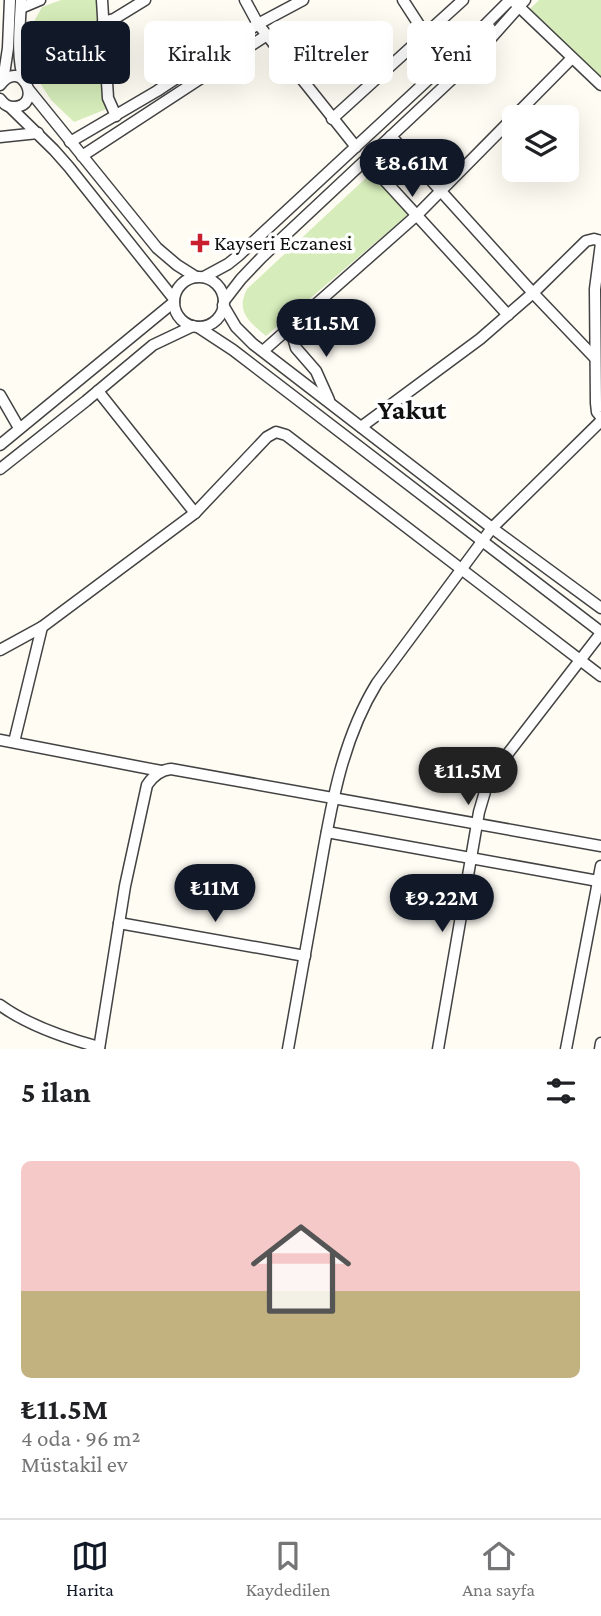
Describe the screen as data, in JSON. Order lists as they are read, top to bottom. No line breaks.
{"districts":["Yakut"],"places":{"health":["Kayseri Eczanesi"]},"page":{"chip":["Satılık","Kiralık","Filtreler","Yeni"],"price":["₺8.61M","₺11.5M","₺11.5M","₺11M","₺9.22M"],"heading":"5 ilan","list":[{"name":"₺11.5M","note":"4 oda · 96 m² · Müstakil ev"}],"tabs":["Harita","Kaydedilen","Ana sayfa"]}}
